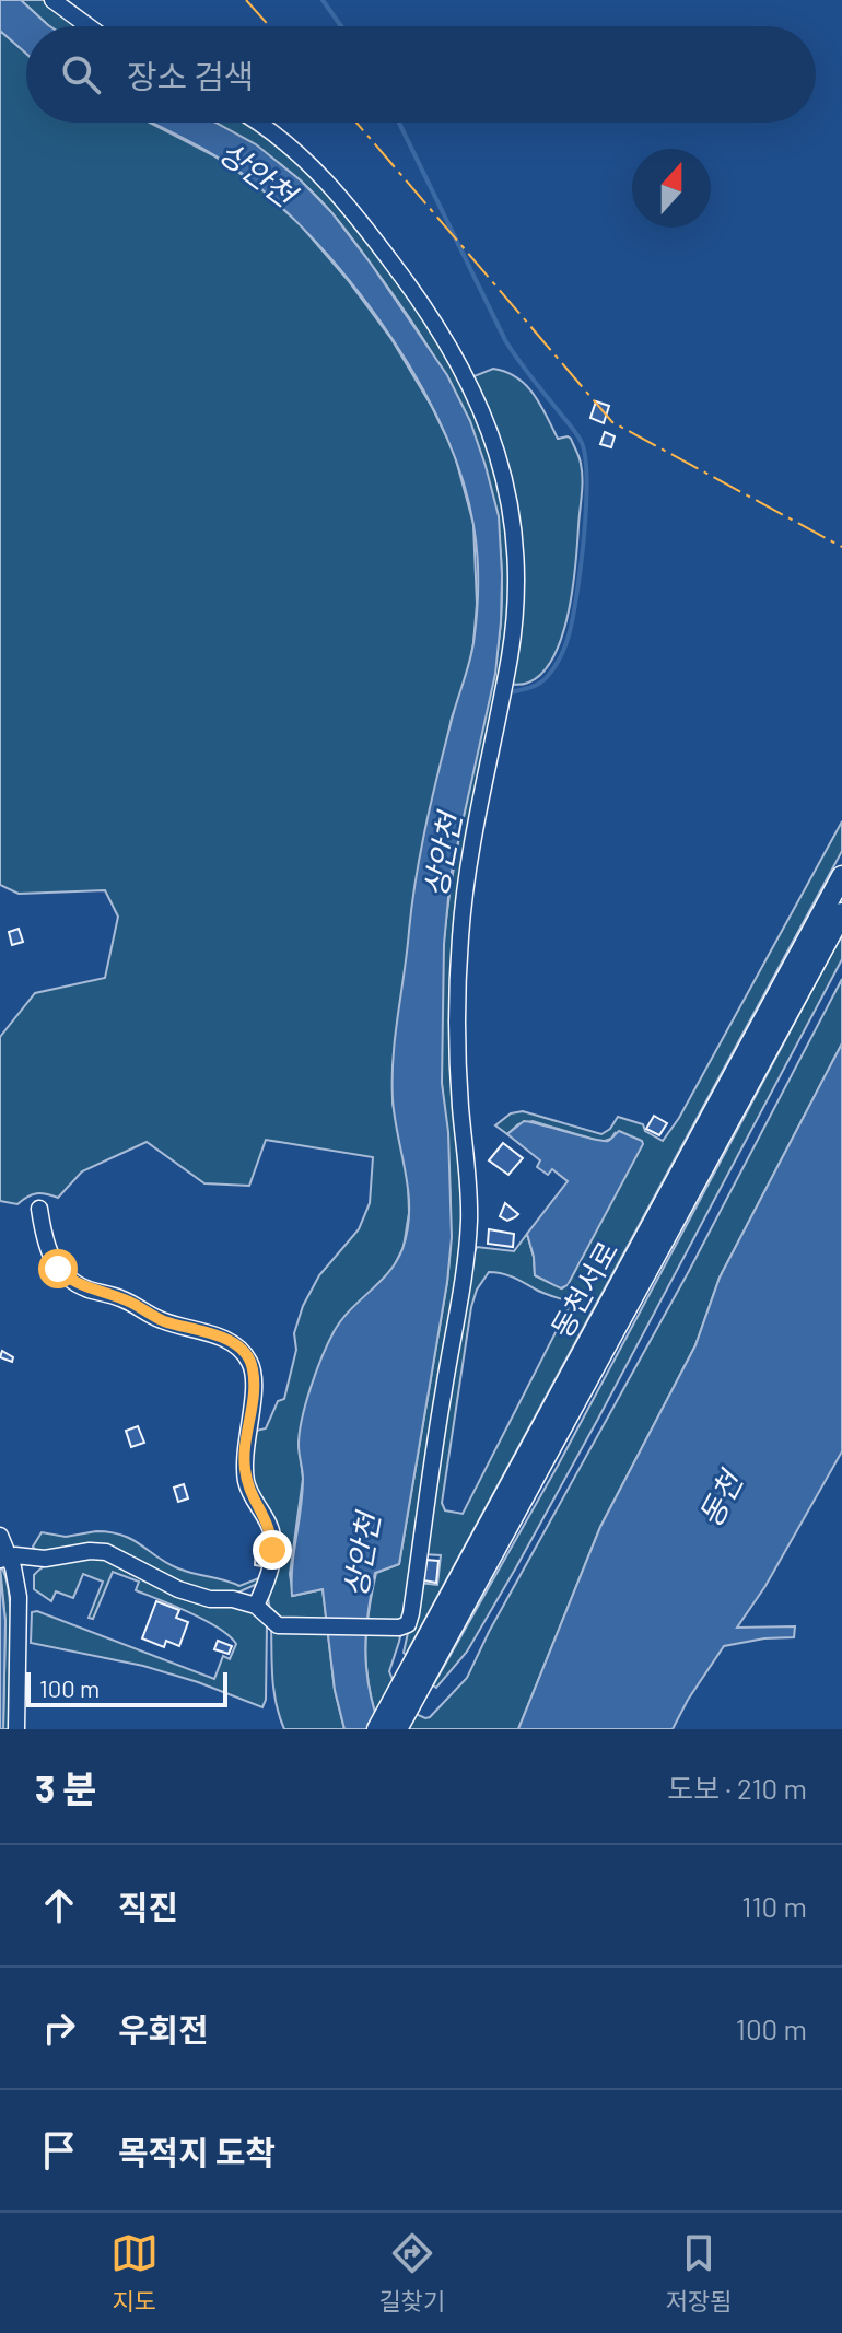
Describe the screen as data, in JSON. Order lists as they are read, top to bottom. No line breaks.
{"streets":{"main road":["동천서로"]},"water":["상안천","동천"],"scale_bar":"100 m","north":"top","page":{"search":"장소 검색","scale":"100 m","heading":["3 분","도보 · 210 m"],"list":[["직진","110 m"],["우회전","100 m"],"목적지 도착"],"nav":["지도","길찾기","저장됨"]}}
